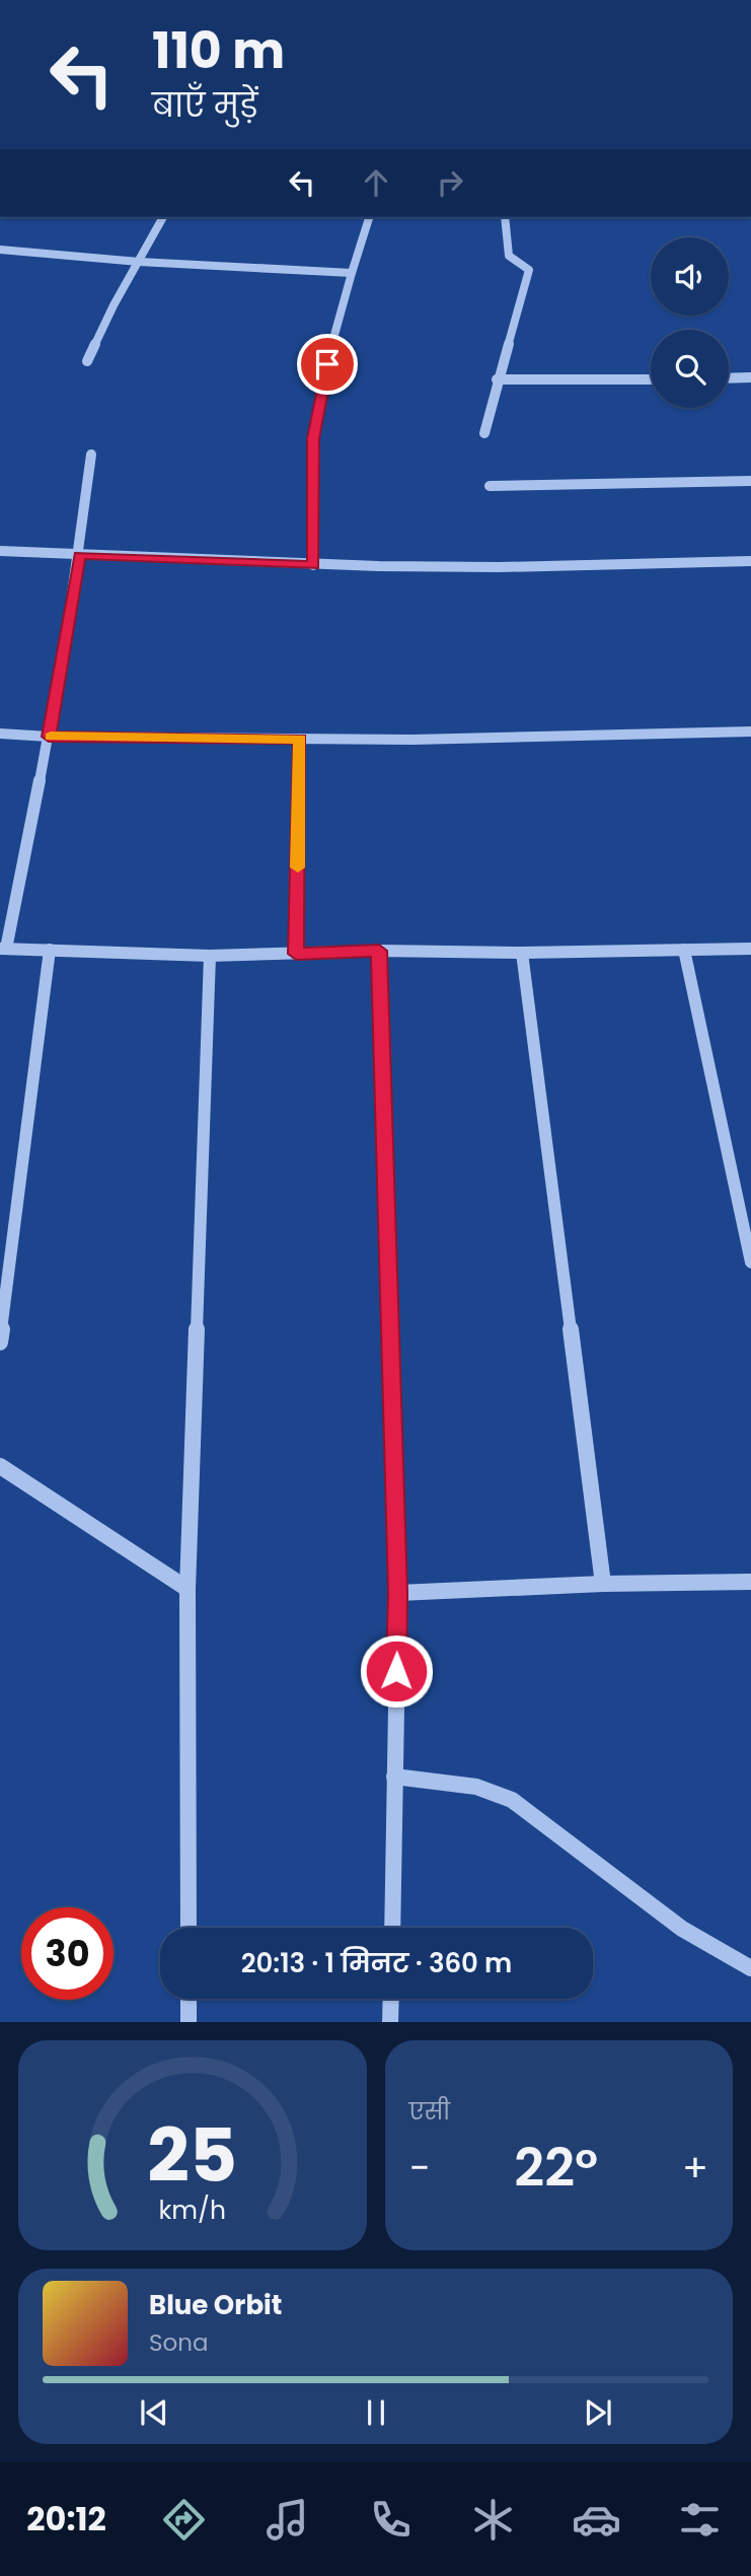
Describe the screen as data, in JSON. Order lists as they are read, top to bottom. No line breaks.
{"page":{"turn":["110 m","बाएँ मुड़ें"],"limit":"30","trip":"20:13 · 1 मिनट · 360 m","tile":"एसी","heat":["−","22°","+"],"song":["Blue Orbit","Sona"],"tabs":"20:12","gauge":["25","km/h"]}}
